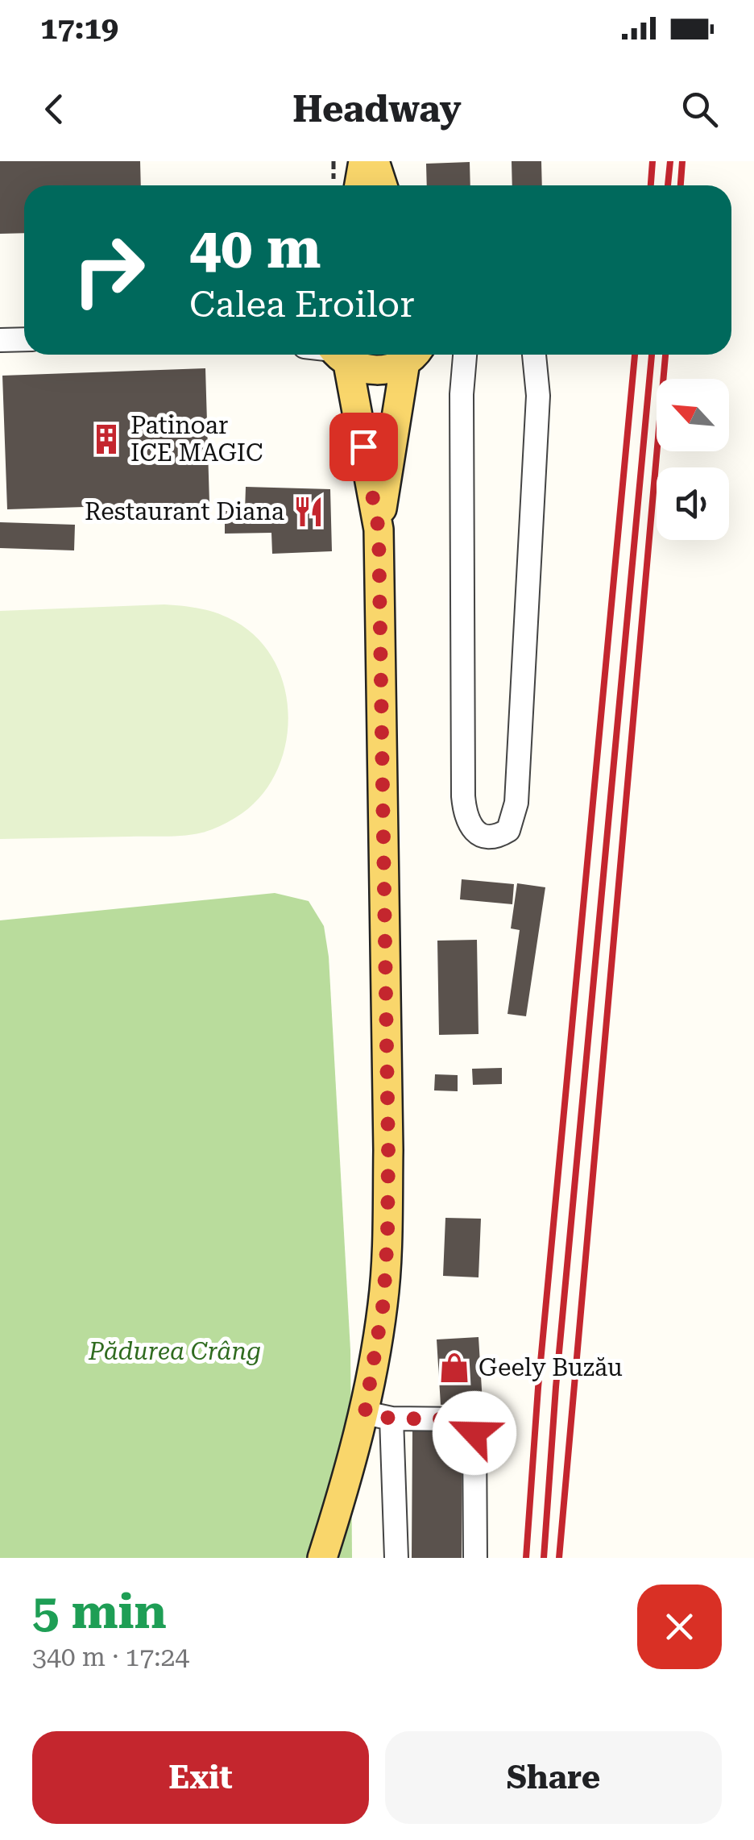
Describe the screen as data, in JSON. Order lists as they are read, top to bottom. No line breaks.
{"parks":["Pădurea Crâng"],"places":{"building":["Patinoar ICE MAGIC"],"restaurant":["Restaurant Diana"],"shop":["Geely Buzău"]},"north":"top left","page":{"status":"17:19","header":"Headway","turn":["40 m","Calea Eroilor"],"heading":["5 min","340 m · 17:24"],"buttons":["Exit","Share"]}}
